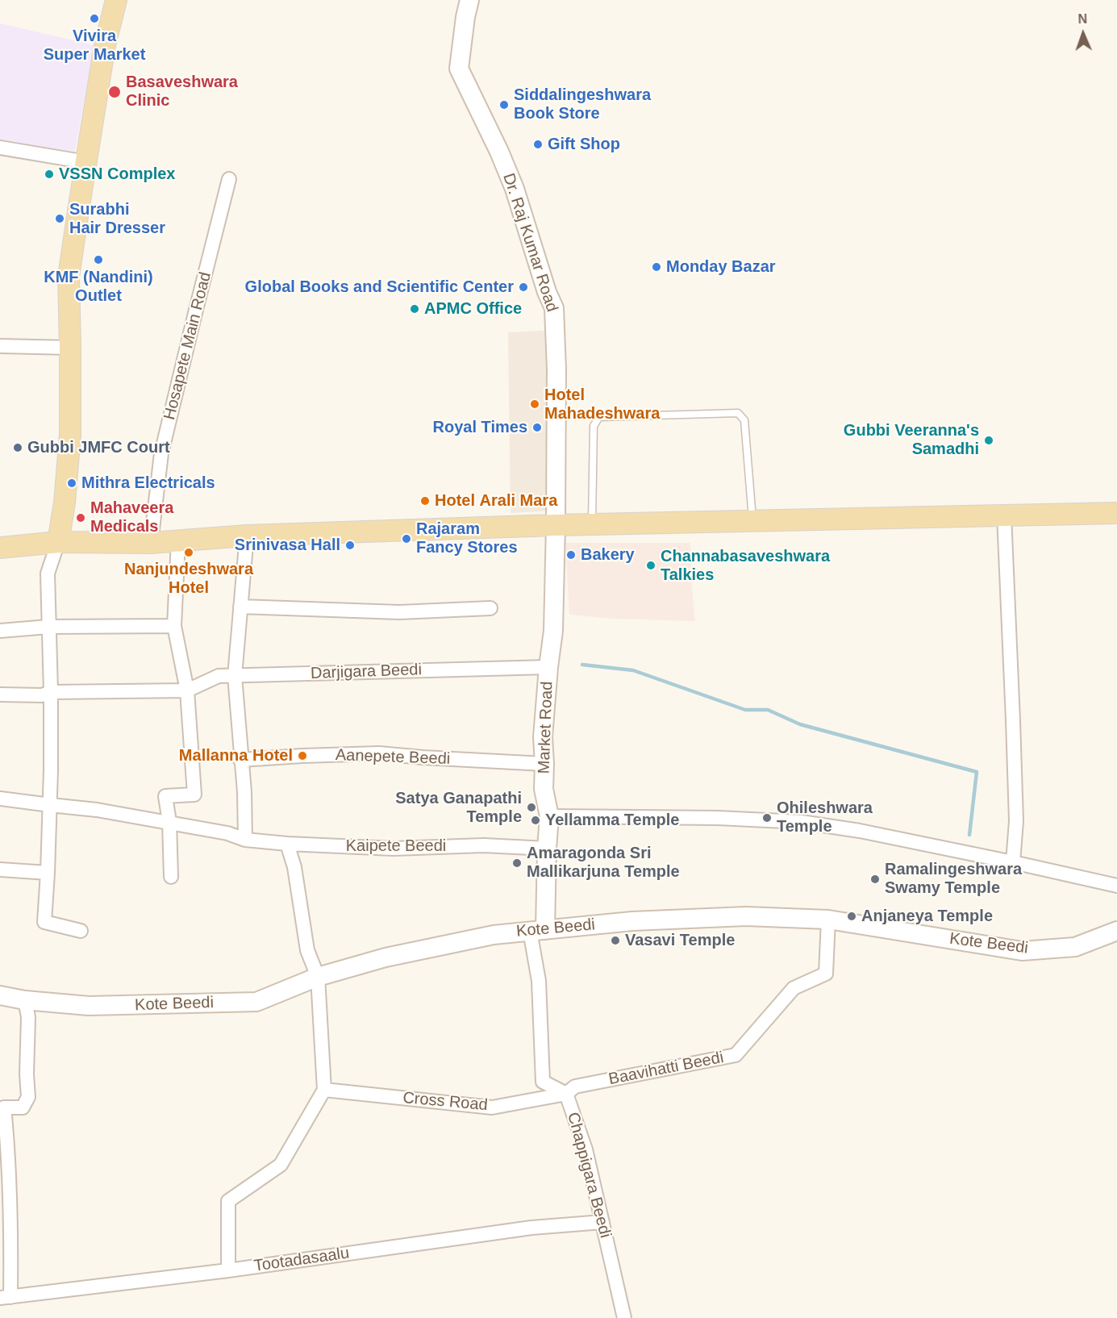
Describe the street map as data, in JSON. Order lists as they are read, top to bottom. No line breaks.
{"streets":{"street":["Dr. Raj Kumar Road","Hosapete Main Road","Darjigara Beedi","Market Road","Aanepete Beedi","Kaipete Beedi","Kote Beedi","Baavihatti Beedi","Cross Road","Chappigara Beedi","Tootadasaalu"]},"crossings":[["Dr. Raj Kumar Road","Market Road"],["Darjigara Beedi","Market Road"],["Market Road","Aanepete Beedi"],["Market Road","Kaipete Beedi"],["Market Road","Kote Beedi"],["Market Road","Chappigara Beedi"],["Kote Beedi","Baavihatti Beedi"],["Kote Beedi","Chappigara Beedi"],["Baavihatti Beedi","Cross Road"],["Baavihatti Beedi","Chappigara Beedi"],["Cross Road","Chappigara Beedi"],["Chappigara Beedi","Tootadasaalu"]],"places":["Vivira Super Market","Basaveshwara Clinic","Siddalingeshwara Book Store","Gift Shop","VSSN Complex","Surabhi Hair Dresser","KMF (Nandini) Outlet","Monday Bazar","Global Books and Scientific Center","APMC Office","Hotel Mahadeshwara","Royal Times","Gubbi Veeranna's Samadhi","Gubbi JMFC Court","Mithra Electricals","Hotel Arali Mara","Mahaveera Medicals","Rajaram Fancy Stores","Srinivasa Hall","Nanjundeshwara Hotel","Bakery","Channabasaveshwara Talkies","Mallanna Hotel","Satya Ganapathi Temple","Ohileshwara Temple","Yellamma Temple","Amaragonda Sri Mallikarjuna Temple","Ramalingeshwara Swamy Temple","Anjaneya Temple","Vasavi Temple"],"north":"top"}
